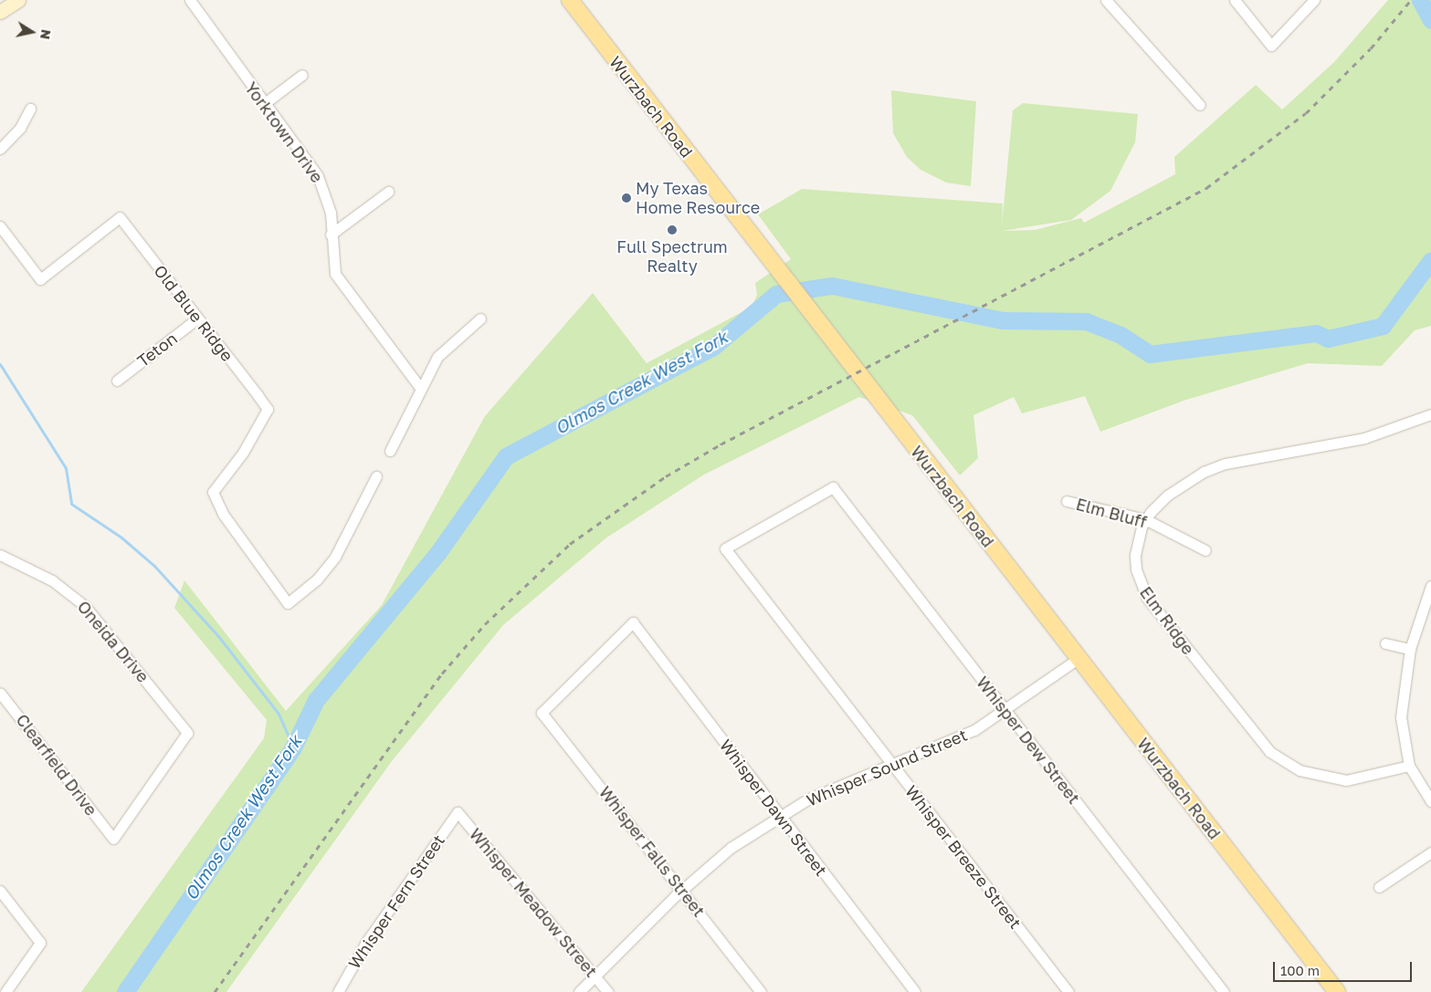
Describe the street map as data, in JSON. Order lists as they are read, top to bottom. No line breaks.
{"streets":{"main road":["Wurzbach Road"],"street":["Yorktown Drive","Old Blue Ridge","Teton","Elm Bluff","Elm Ridge","Oneida Drive","Whisper Dew Street","Clearfield Drive","Whisper Sound Street","Whisper Dawn Street","Whisper Falls Street","Whisper Breeze Street","Whisper Fern Street","Whisper Meadow Street"]},"crossings":[["Wurzbach Road","Whisper Sound Street"],["Old Blue Ridge","Teton"],["Elm Bluff","Elm Ridge"],["Oneida Drive","Clearfield Drive"],["Whisper Dew Street","Whisper Sound Street"],["Whisper Dew Street","Whisper Breeze Street"],["Whisper Sound Street","Whisper Dawn Street"],["Whisper Sound Street","Whisper Falls Street"],["Whisper Sound Street","Whisper Breeze Street"],["Whisper Sound Street","Whisper Meadow Street"],["Whisper Dawn Street","Whisper Falls Street"],["Whisper Fern Street","Whisper Meadow Street"]],"water":["Olmos Creek West Fork"],"places":["My Texas Home Resource","Full Spectrum Realty"],"scale_bar":"100 m","north":"right"}
